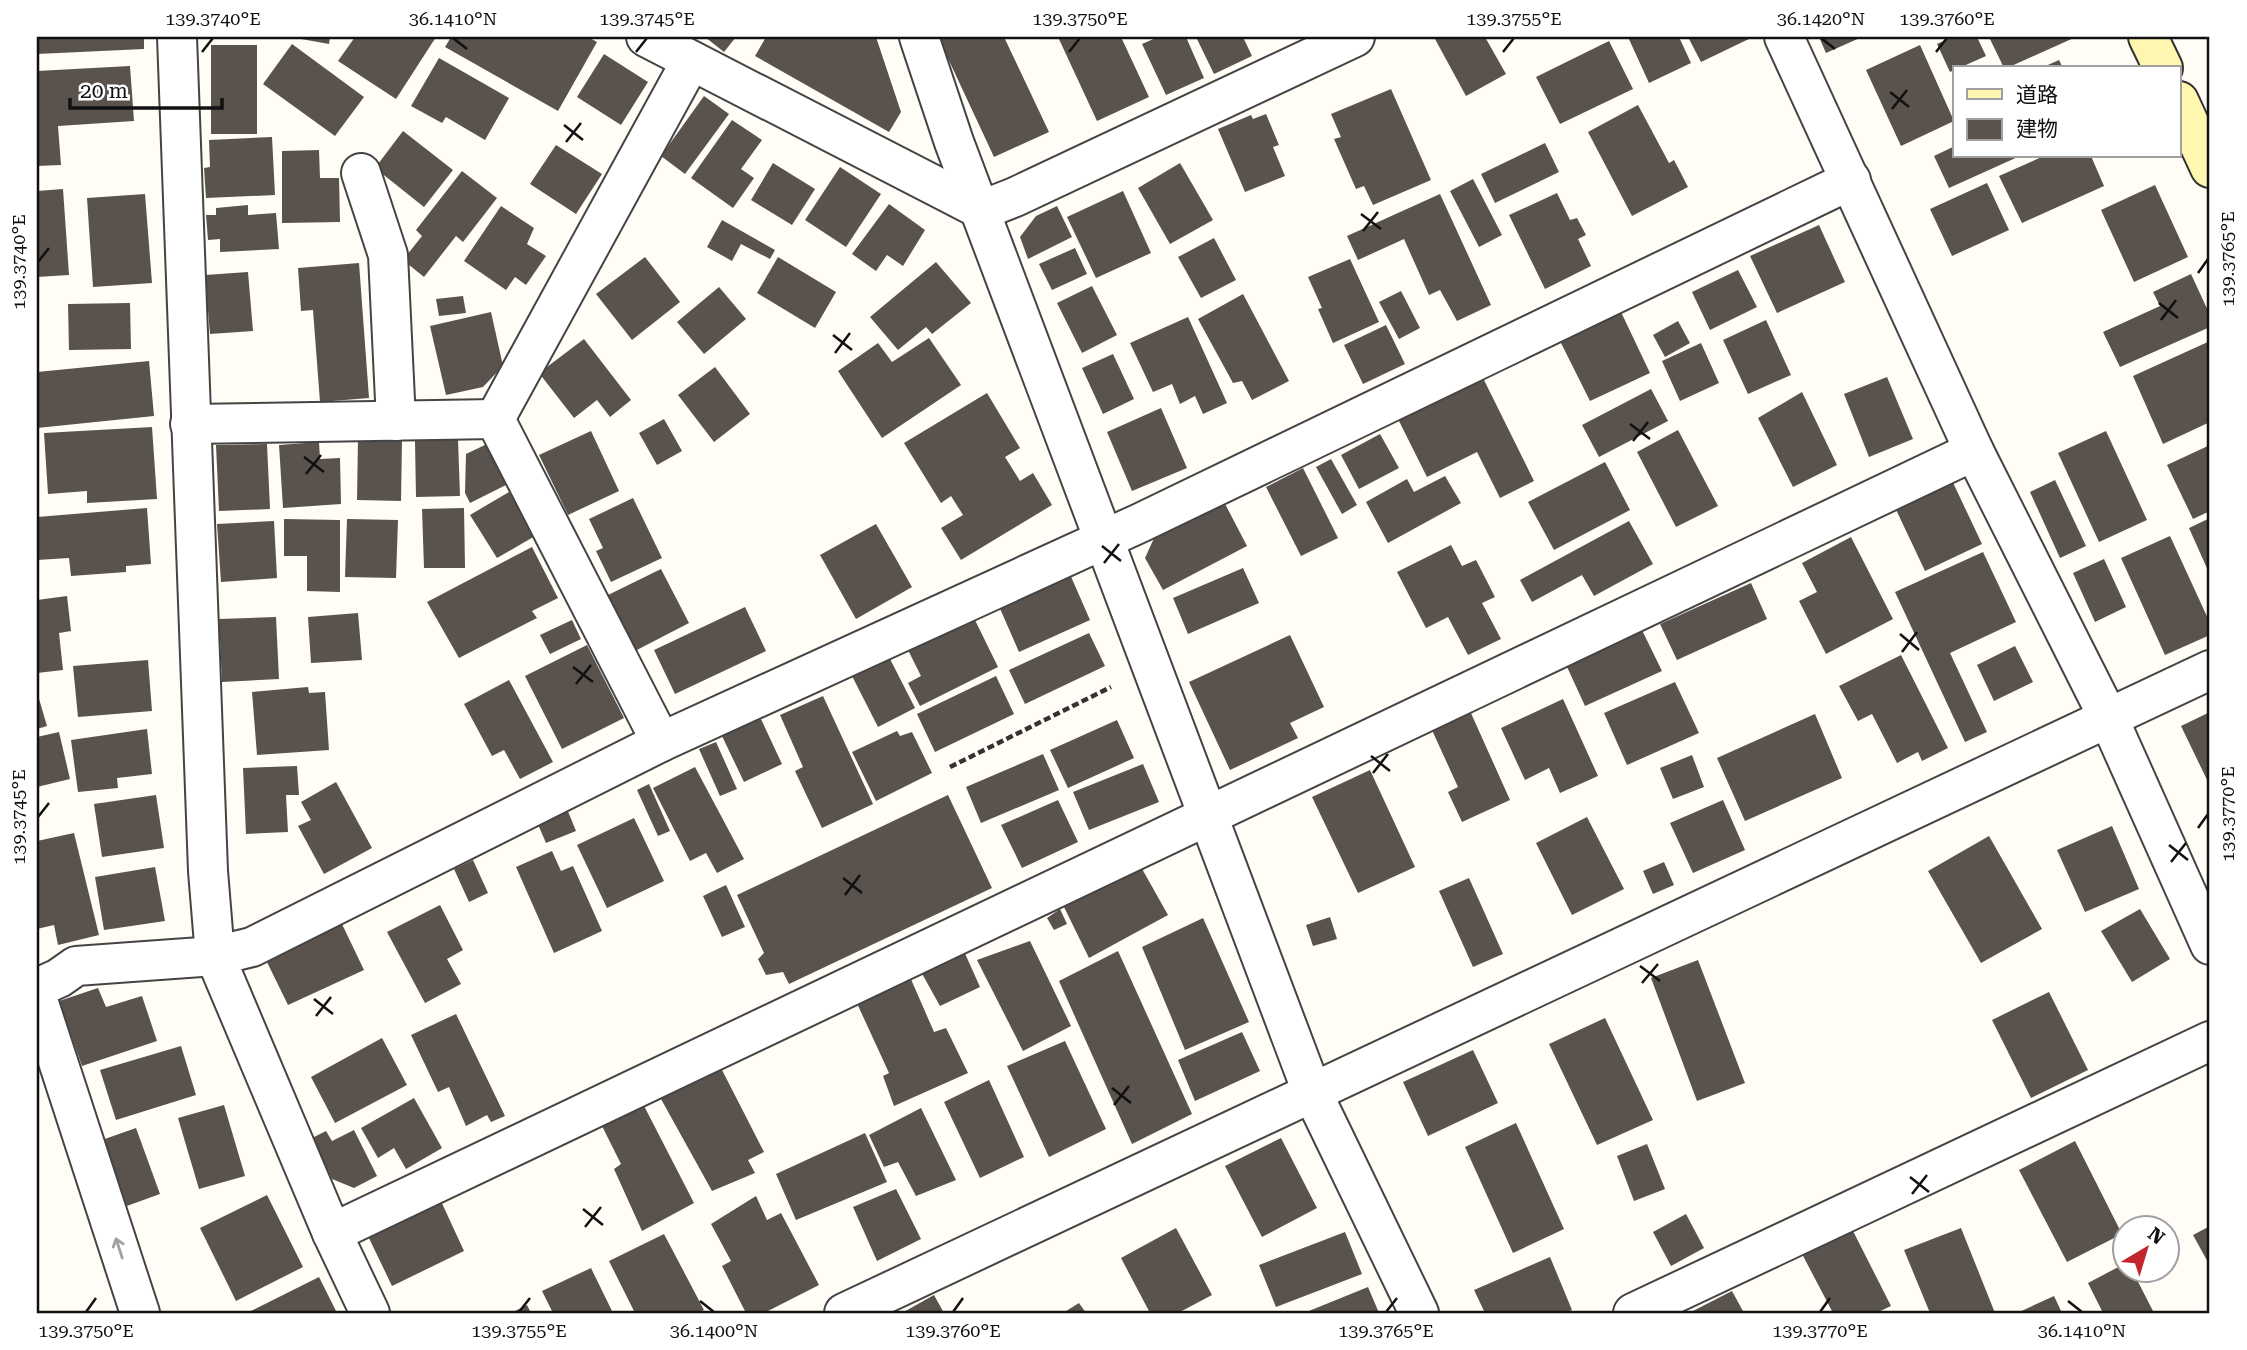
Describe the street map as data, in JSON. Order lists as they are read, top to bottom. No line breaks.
{"legend":["道路","建物"],"scale_bar":"20 m","north":"top right","coordinates":["139.3740°E","36.1410°N","139.3745°E","139.3750°E","139.3755°E","36.1420°N","139.3760°E","139.3765°E","139.3770°E","36.1400°N"]}
